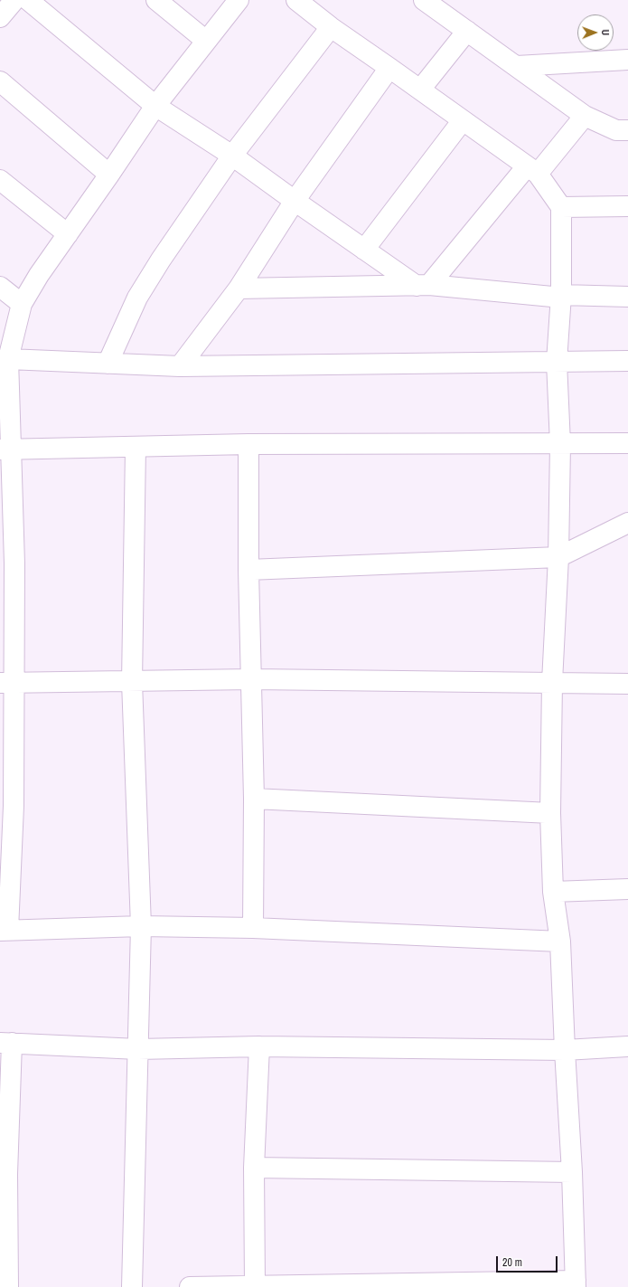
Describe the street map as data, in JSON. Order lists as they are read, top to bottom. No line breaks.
{"scale_bar":"20 m","north":"right"}
